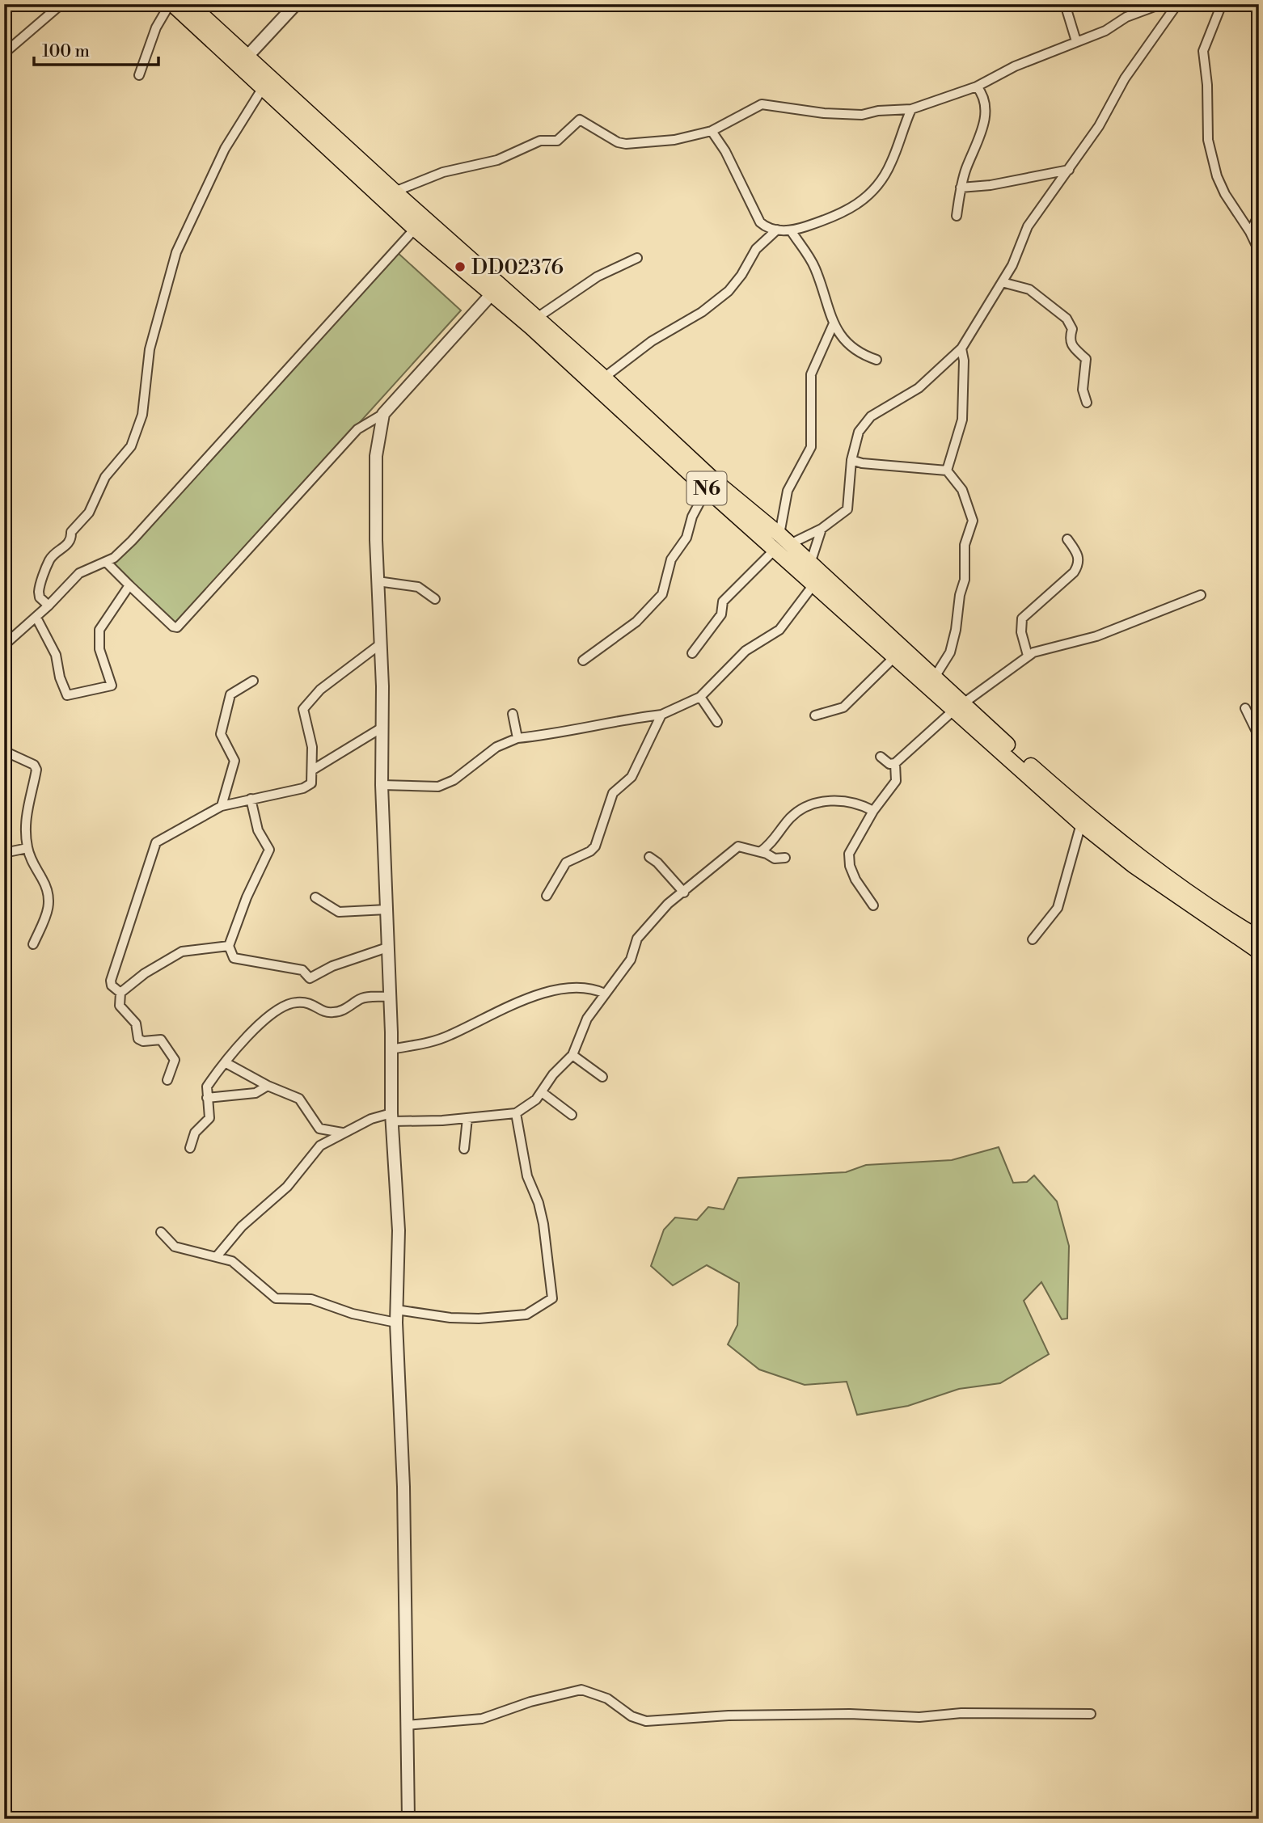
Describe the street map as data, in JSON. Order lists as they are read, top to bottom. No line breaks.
{"streets":{"highway":["N6"]},"places":["DD02376"],"scale_bar":"100 m"}
